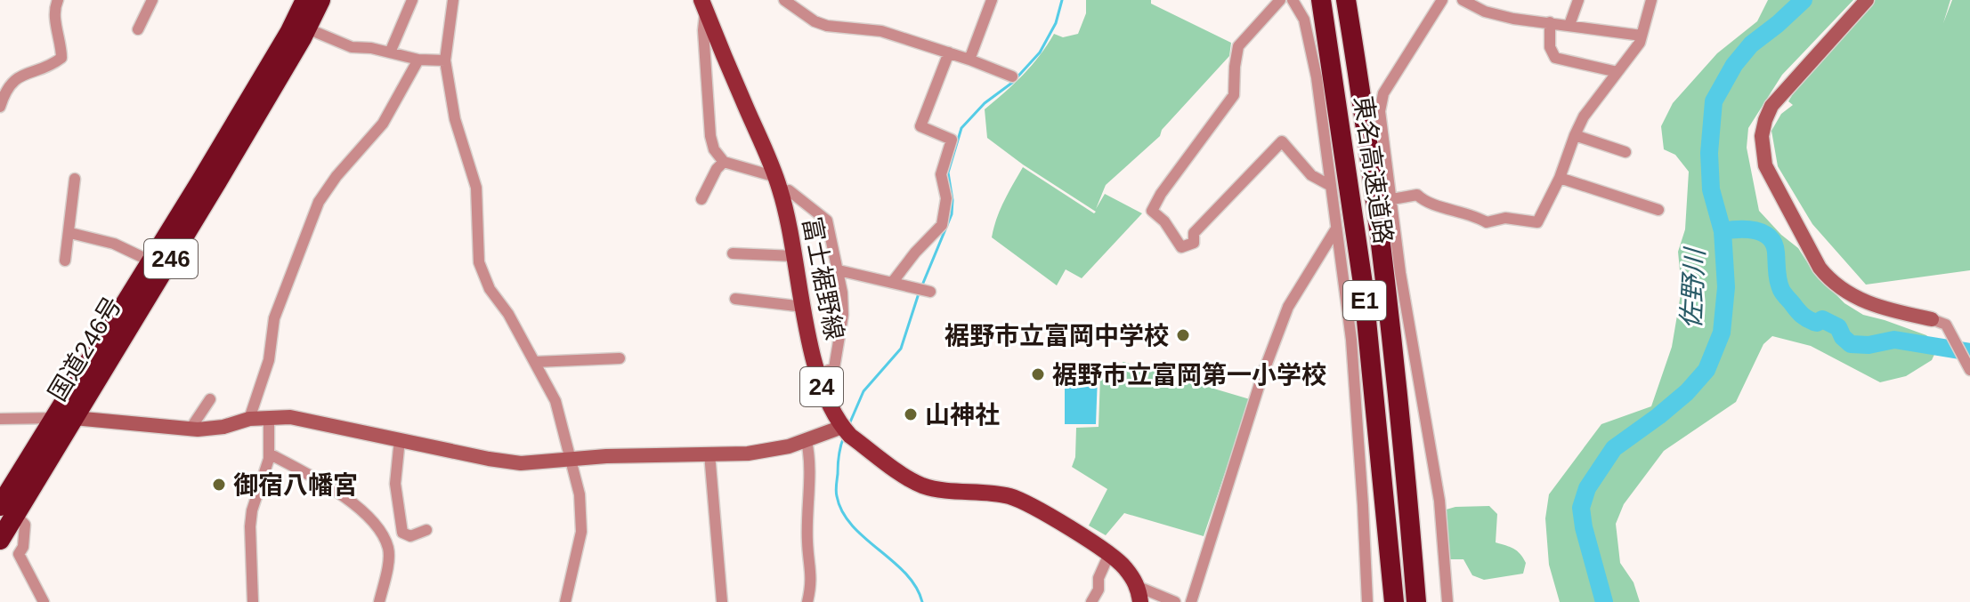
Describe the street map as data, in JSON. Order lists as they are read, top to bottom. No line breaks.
{"streets":{"highway":["東名高速道路","246","E1","国道246号"],"main road":["富士裾野線","24"]},"water":["佐野川"],"places":["裾野市立富岡中学校","裾野市立富岡第一小学校","山神社","御宿八幡宮"]}
